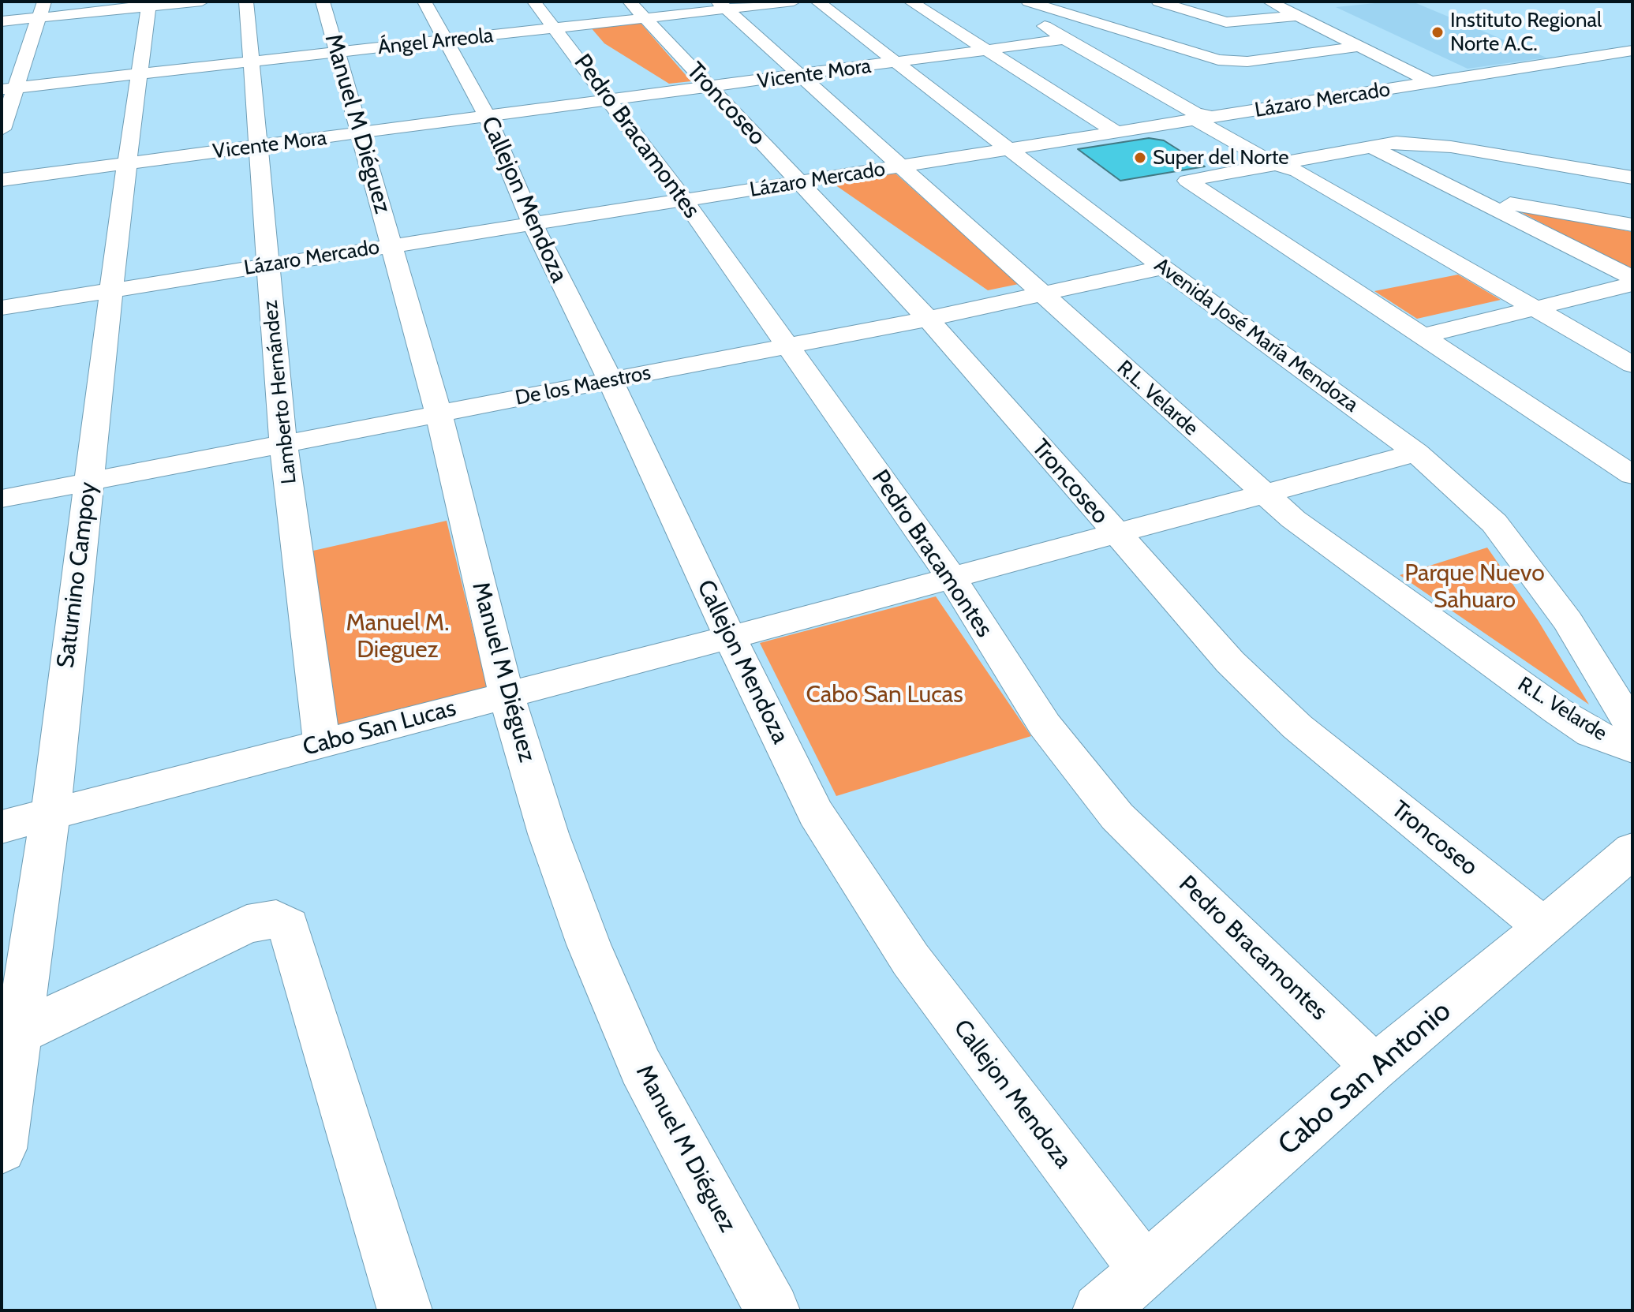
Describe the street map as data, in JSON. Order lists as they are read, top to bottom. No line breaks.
{"streets":{"street":["Ángel Arreola","Vicente Mora","Lázaro Mercado","Troncoseo","Manuel M Diéguez","Pedro Bracamontes","Callejon Mendoza","Avenida José María Mendoza","De los Maestros","Lamberto Hernández","R.L. Velarde","Saturnino Campoy","Cabo San Lucas","Cabo San Antonio"]},"crossings":[["Ángel Arreola","Troncoseo"],["Ángel Arreola","Manuel M Diéguez"],["Ángel Arreola","Pedro Bracamontes"],["Ángel Arreola","Callejon Mendoza"],["Ángel Arreola","Lamberto Hernández"],["Ángel Arreola","R.L. Velarde"],["Ángel Arreola","Saturnino Campoy"],["Vicente Mora","Troncoseo"],["Vicente Mora","Manuel M Diéguez"],["Vicente Mora","Pedro Bracamontes"],["Vicente Mora","Callejon Mendoza"],["Vicente Mora","Avenida José María Mendoza"],["Vicente Mora","Lamberto Hernández"],["Vicente Mora","R.L. Velarde"],["Vicente Mora","Saturnino Campoy"],["Lázaro Mercado","Troncoseo"],["Lázaro Mercado","Manuel M Diéguez"],["Lázaro Mercado","Pedro Bracamontes"],["Lázaro Mercado","Callejon Mendoza"],["Lázaro Mercado","Avenida José María Mendoza"],["Lázaro Mercado","Lamberto Hernández"],["Lázaro Mercado","R.L. Velarde"],["Lázaro Mercado","Saturnino Campoy"],["Troncoseo","De los Maestros"],["Troncoseo","Cabo San Lucas"],["Troncoseo","Cabo San Antonio"],["Manuel M Diéguez","De los Maestros"],["Manuel M Diéguez","Cabo San Lucas"],["Pedro Bracamontes","De los Maestros"],["Pedro Bracamontes","Cabo San Lucas"],["Pedro Bracamontes","Cabo San Antonio"],["Callejon Mendoza","De los Maestros"],["Callejon Mendoza","Cabo San Lucas"],["Callejon Mendoza","Cabo San Antonio"],["Avenida José María Mendoza","De los Maestros"],["Avenida José María Mendoza","Cabo San Lucas"],["De los Maestros","Lamberto Hernández"],["De los Maestros","R.L. Velarde"],["De los Maestros","Saturnino Campoy"],["Lamberto Hernández","Cabo San Lucas"],["R.L. Velarde","Cabo San Lucas"],["Saturnino Campoy","Cabo San Lucas"]],"parks":["Parque Nuevo Sahuaro","Manuel M. Dieguez","Cabo San Lucas"],"places":["Instituto Regional Norte A.C.","Super del Norte"]}
